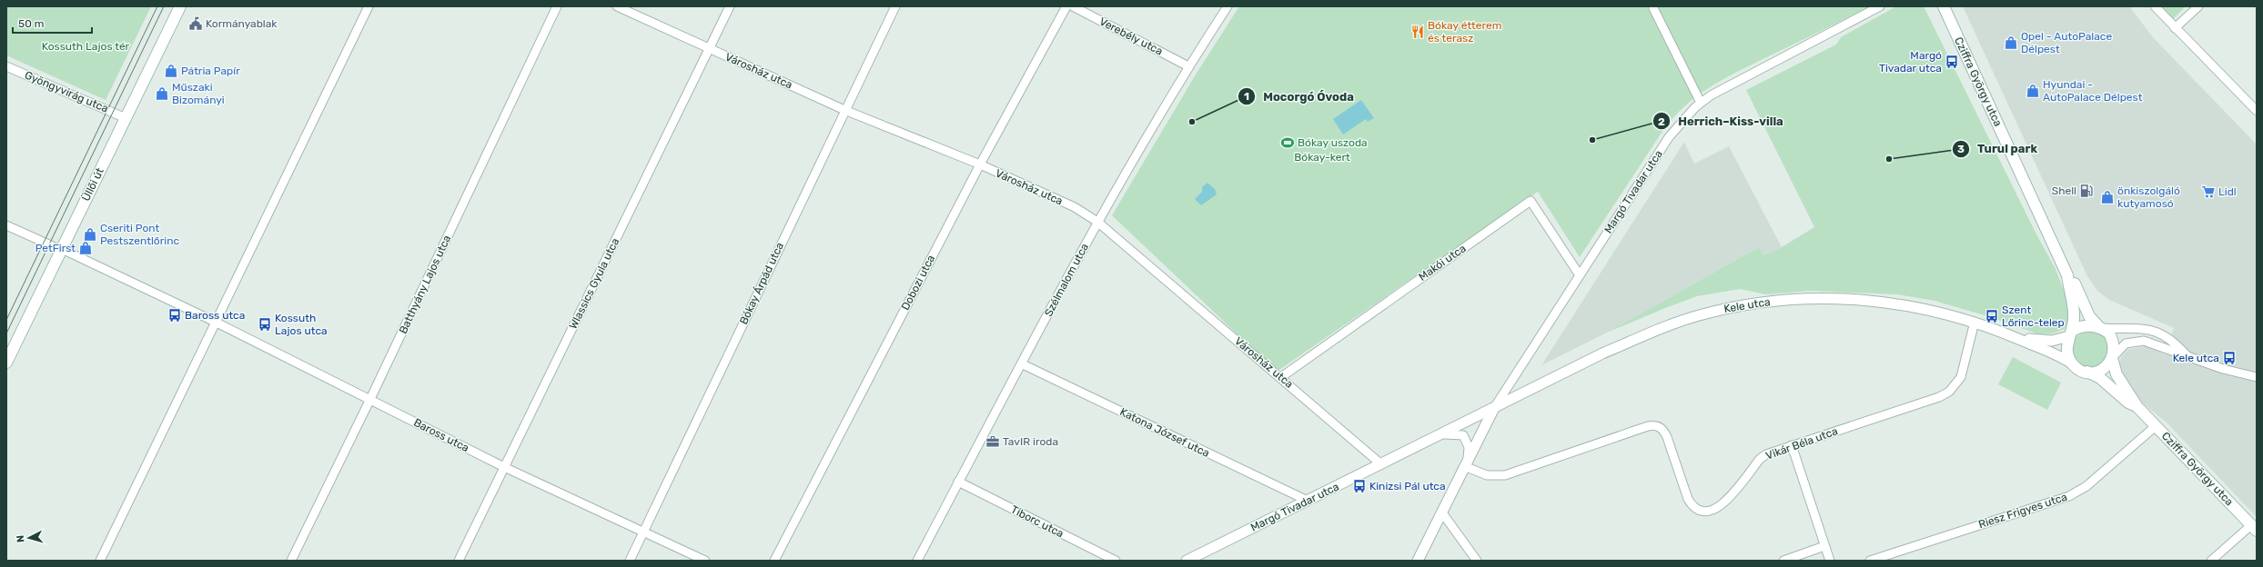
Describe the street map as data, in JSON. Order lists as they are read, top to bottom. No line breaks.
{"streets":{"main road":["Cziffra György utca","Üllői út"],"street":["Verebély utca","Városház utca","Gyöngyvirág utca","Margó Tivadar utca","Makói utca","Szélmalom utca","Dobozi utca","Wlassics Gyula utca","Bókay Árpád utca","Batthyány Lajos utca","Kele utca","Katona József utca","Baross utca","Vikár Béla utca","Riesz Frigyes utca","Tiborc utca"]},"crossings":[["Verebély utca","Szélmalom utca"],["Városház utca","Margó Tivadar utca"],["Városház utca","Makói utca"],["Városház utca","Szélmalom utca"],["Városház utca","Dobozi utca"],["Városház utca","Wlassics Gyula utca"],["Városház utca","Bókay Árpád utca"],["Cziffra György utca","Kele utca"],["Cziffra György utca","Riesz Frigyes utca"],["Gyöngyvirág utca","Üllői út"],["Üllői út","Baross utca"],["Margó Tivadar utca","Makói utca"],["Margó Tivadar utca","Kele utca"],["Margó Tivadar utca","Katona József utca"],["Margó Tivadar utca","Vikár Béla utca"],["Szélmalom utca","Katona József utca"],["Szélmalom utca","Tiborc utca"],["Wlassics Gyula utca","Baross utca"],["Bókay Árpád utca","Baross utca"],["Batthyány Lajos utca","Baross utca"],["Kele utca","Vikár Béla utca"]],"parks":["Kossuth Lajos tér","Bókay-kert"],"places":{"public building":["Kormányablak"],"restaurant":["Bókay étterem és terasz"],"shop":["Opel - AutoPalace Délpest","Pátria Papír","Hyundai - AutoPalace Délpest","Műszaki Bizományi","önkiszolgáló kutyamosó","Cseriti Pont Pestszentlőrinc","PetFirst"],"bus stop":["Margó Tivadar utca","Baross utca","Szent Lőrinc-telep","Kossuth Lajos utca","Kele utca","Kinizsi Pál utca"],"other":["Mocorgó Óvoda","Herrich–Kiss-villa","Turul park"],"sports":["Bókay uszoda"],"fuel station":["Shell"],"supermarket":["Lidl"],"office":["TavIR iroda"]},"scale_bar":"50 m","north":"left"}
